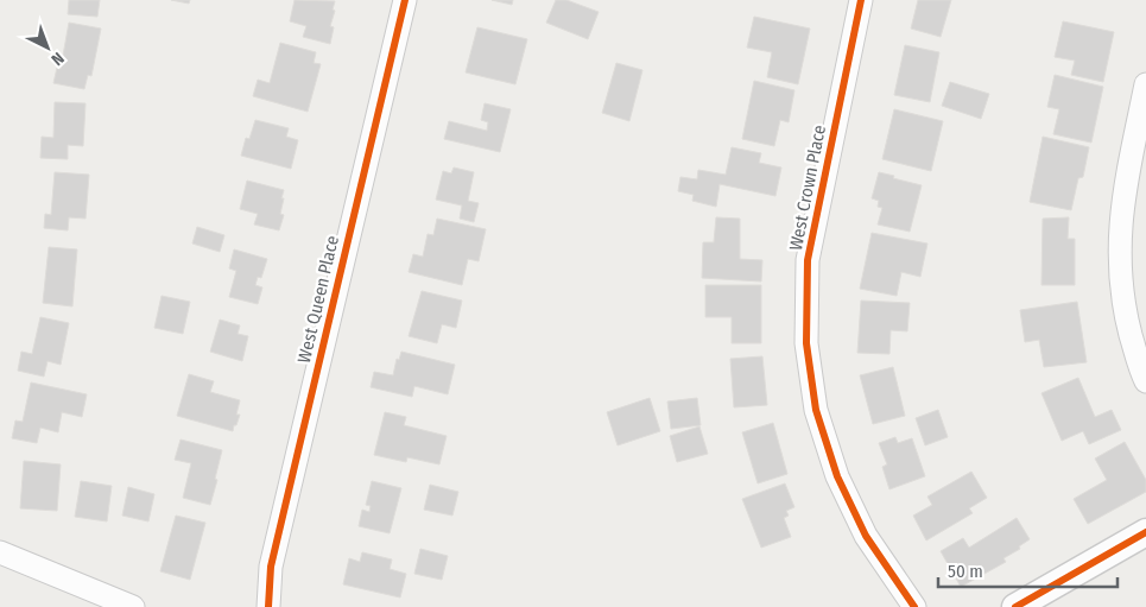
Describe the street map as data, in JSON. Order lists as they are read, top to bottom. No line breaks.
{"streets":{"street":["West Crown Place","West Queen Place"]},"scale_bar":"50 m","north":"bottom right"}
